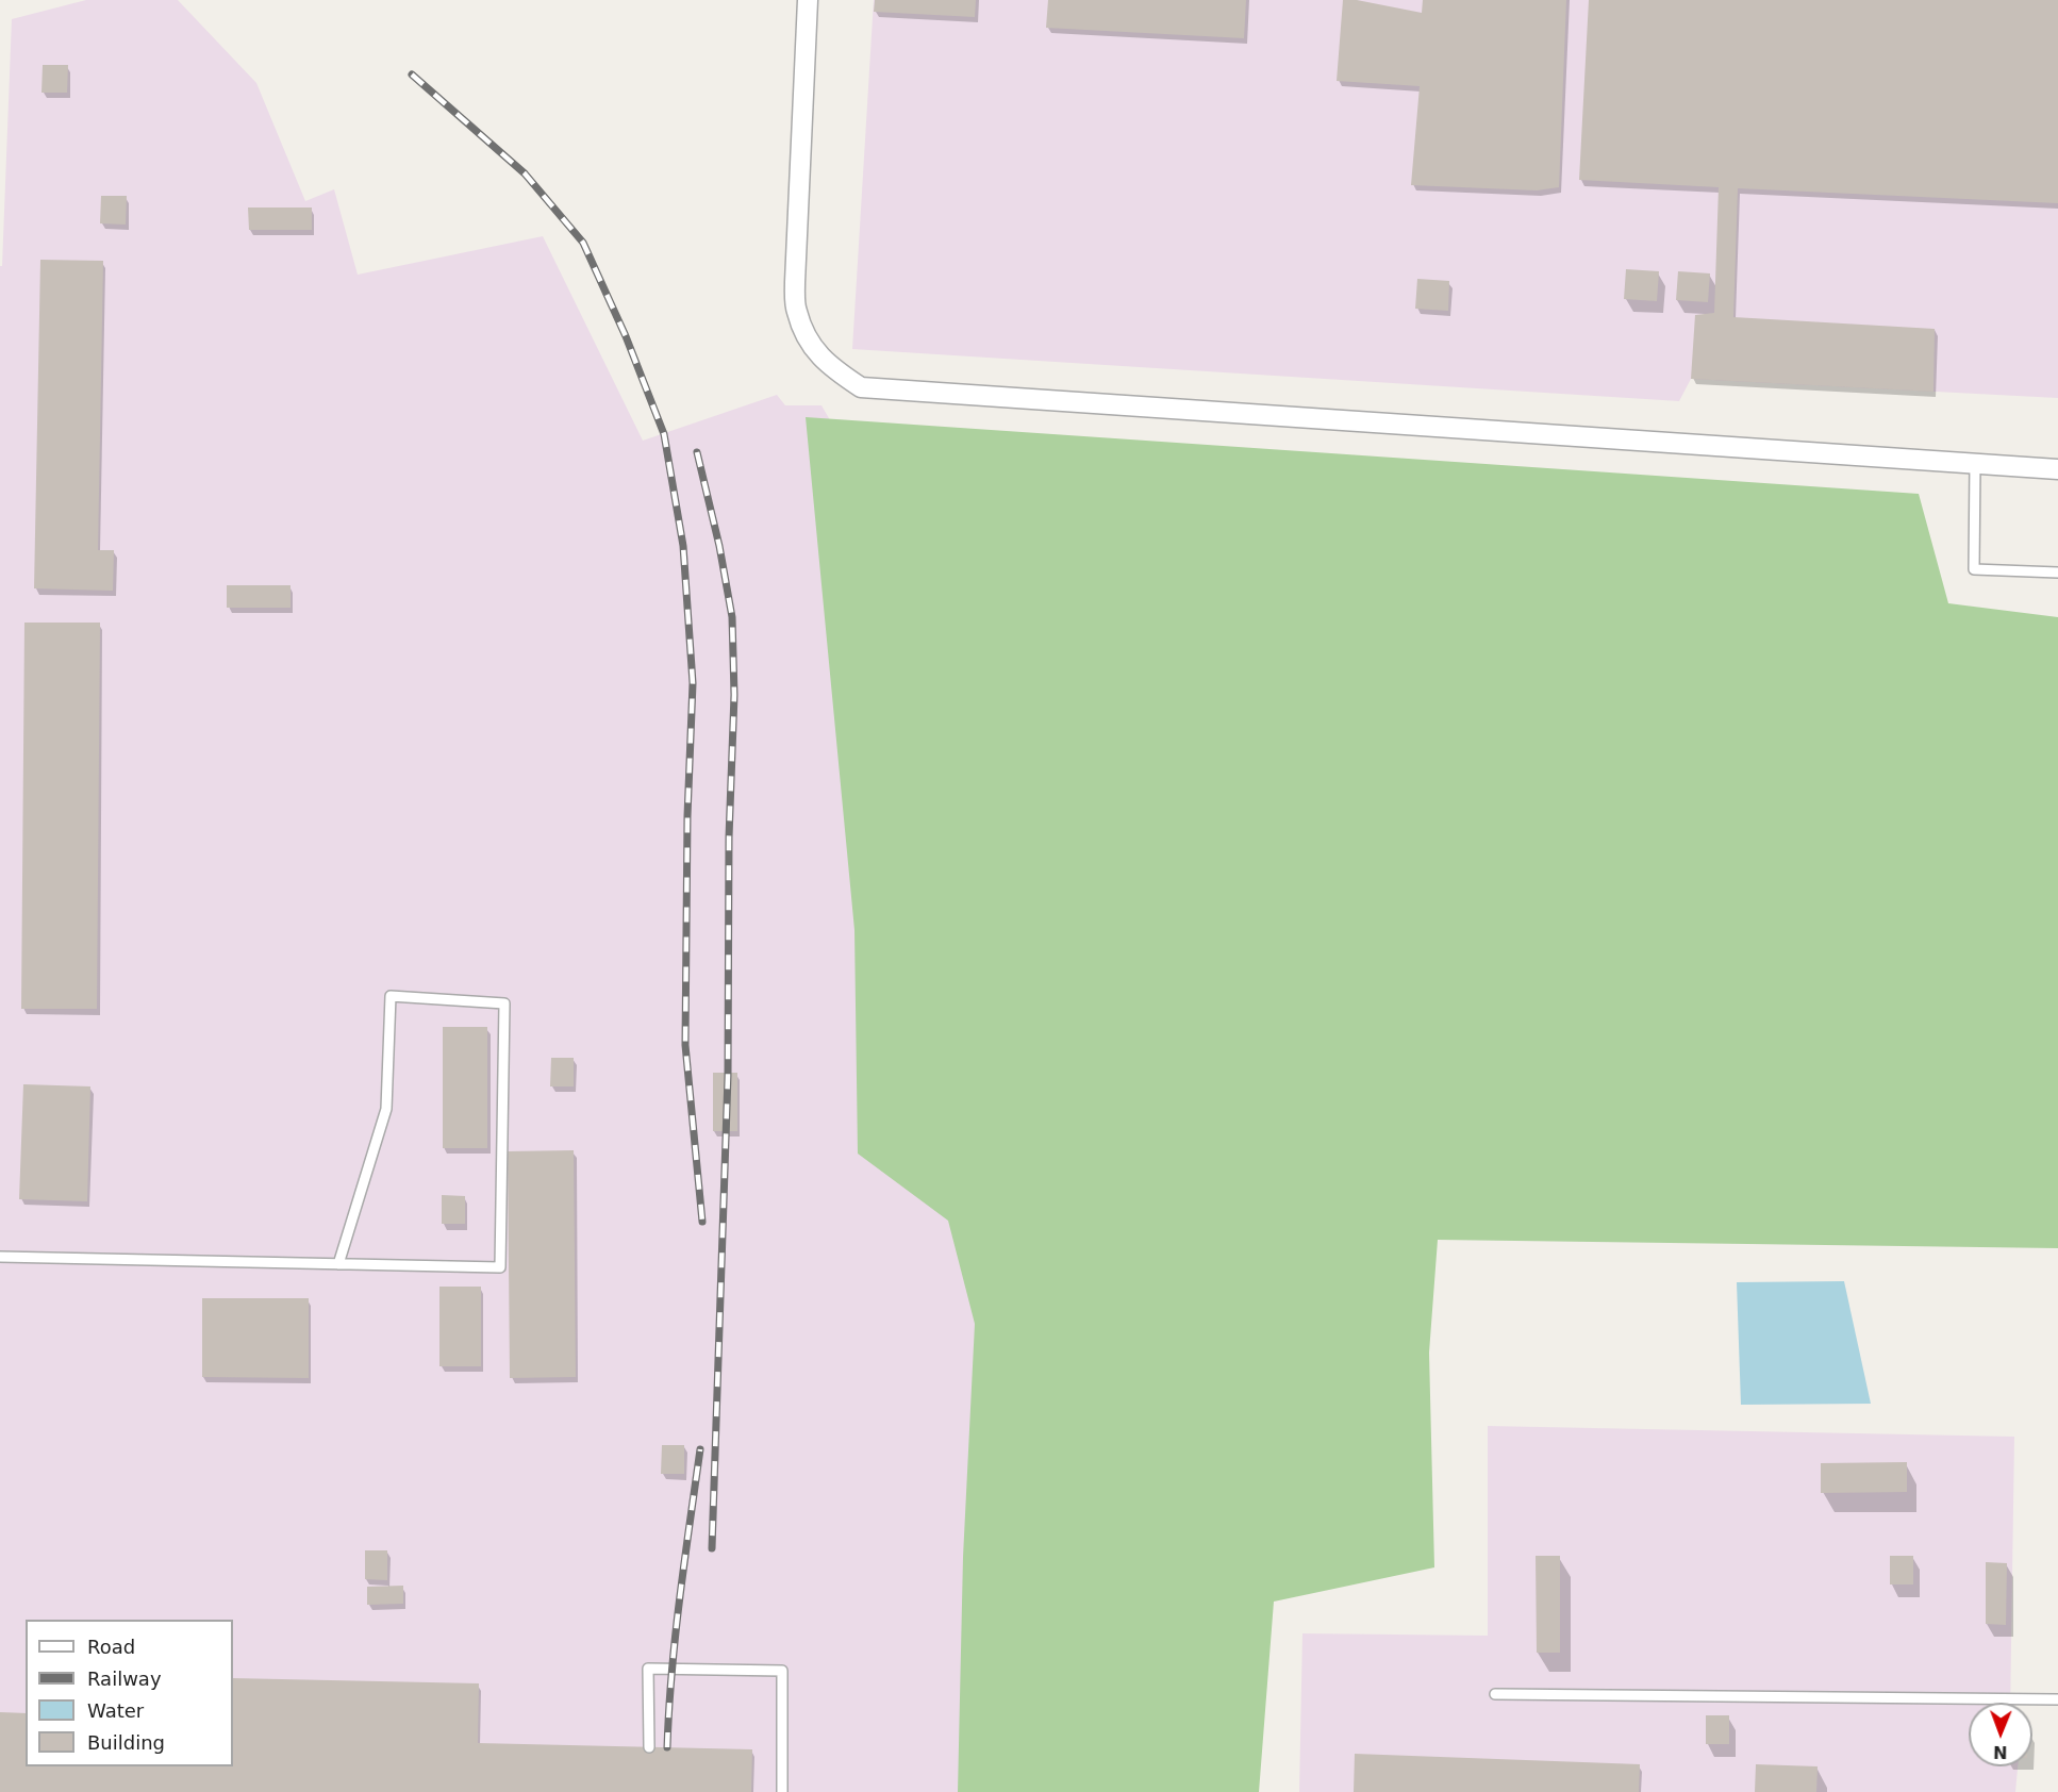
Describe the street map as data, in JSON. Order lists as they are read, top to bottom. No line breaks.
{"legend":["Road","Railway","Water","Building"],"north":"bottom"}
